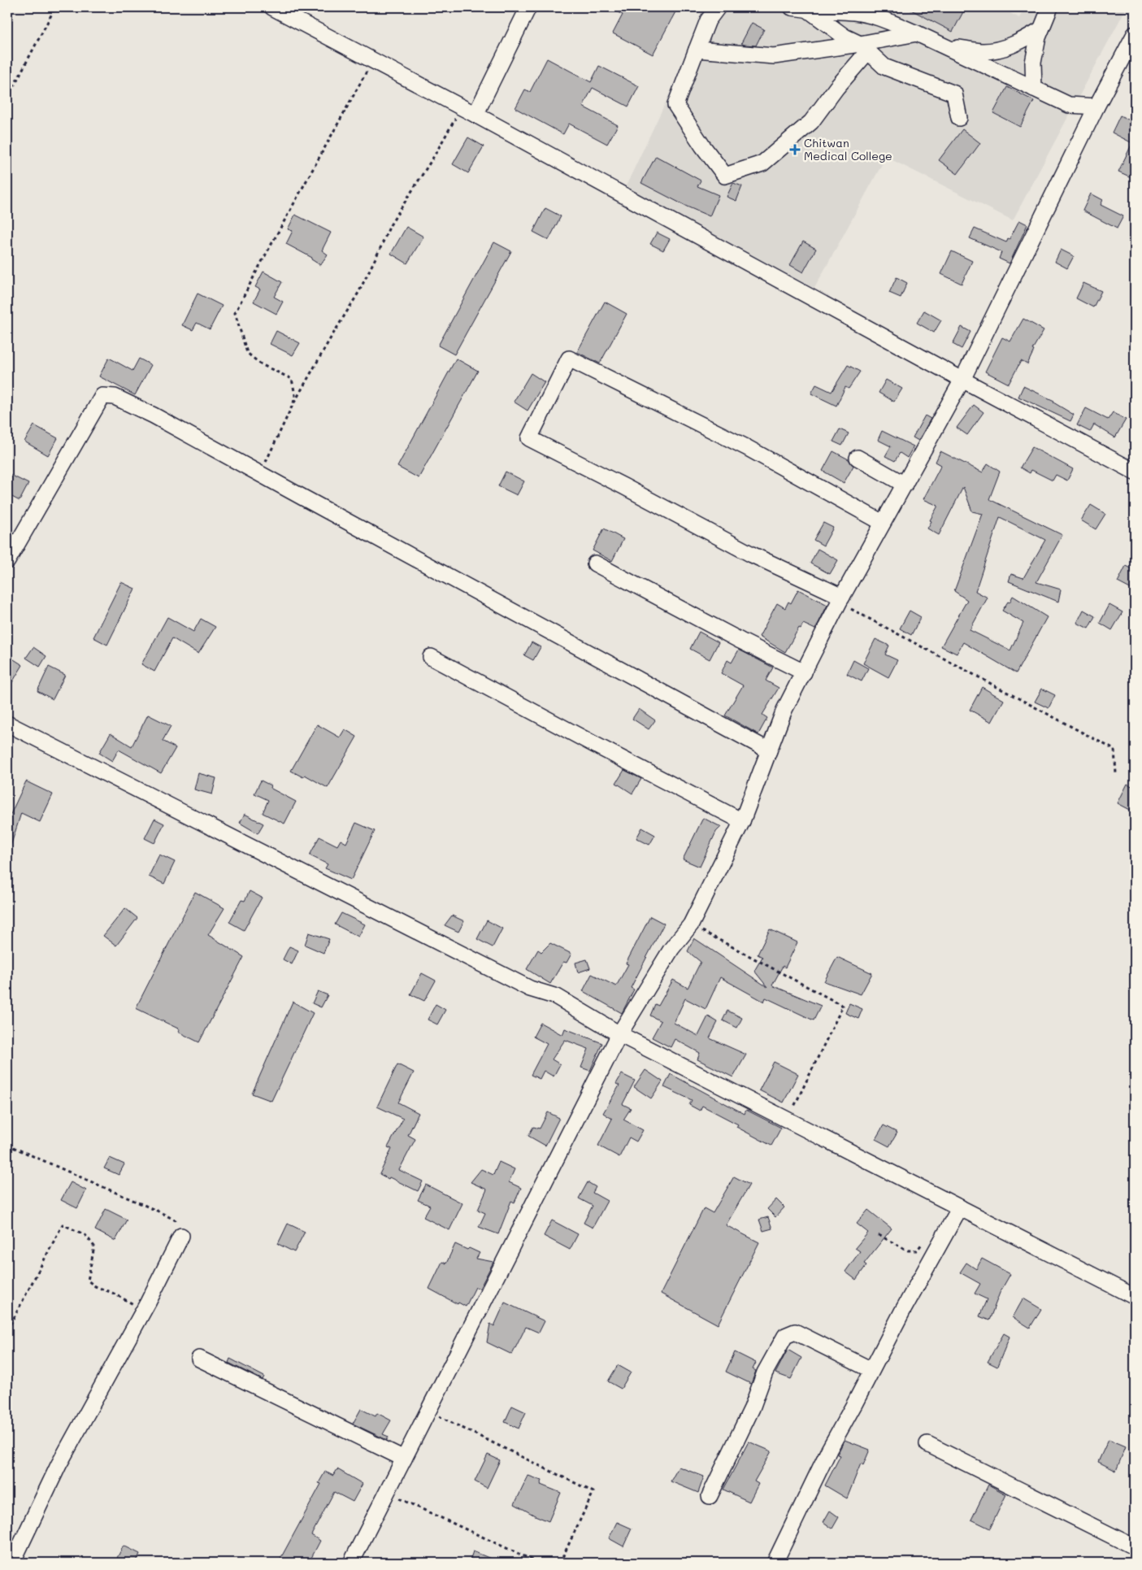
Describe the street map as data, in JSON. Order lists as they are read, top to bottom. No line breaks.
{"places":{"health":["Chitwan Medical College"]}}
